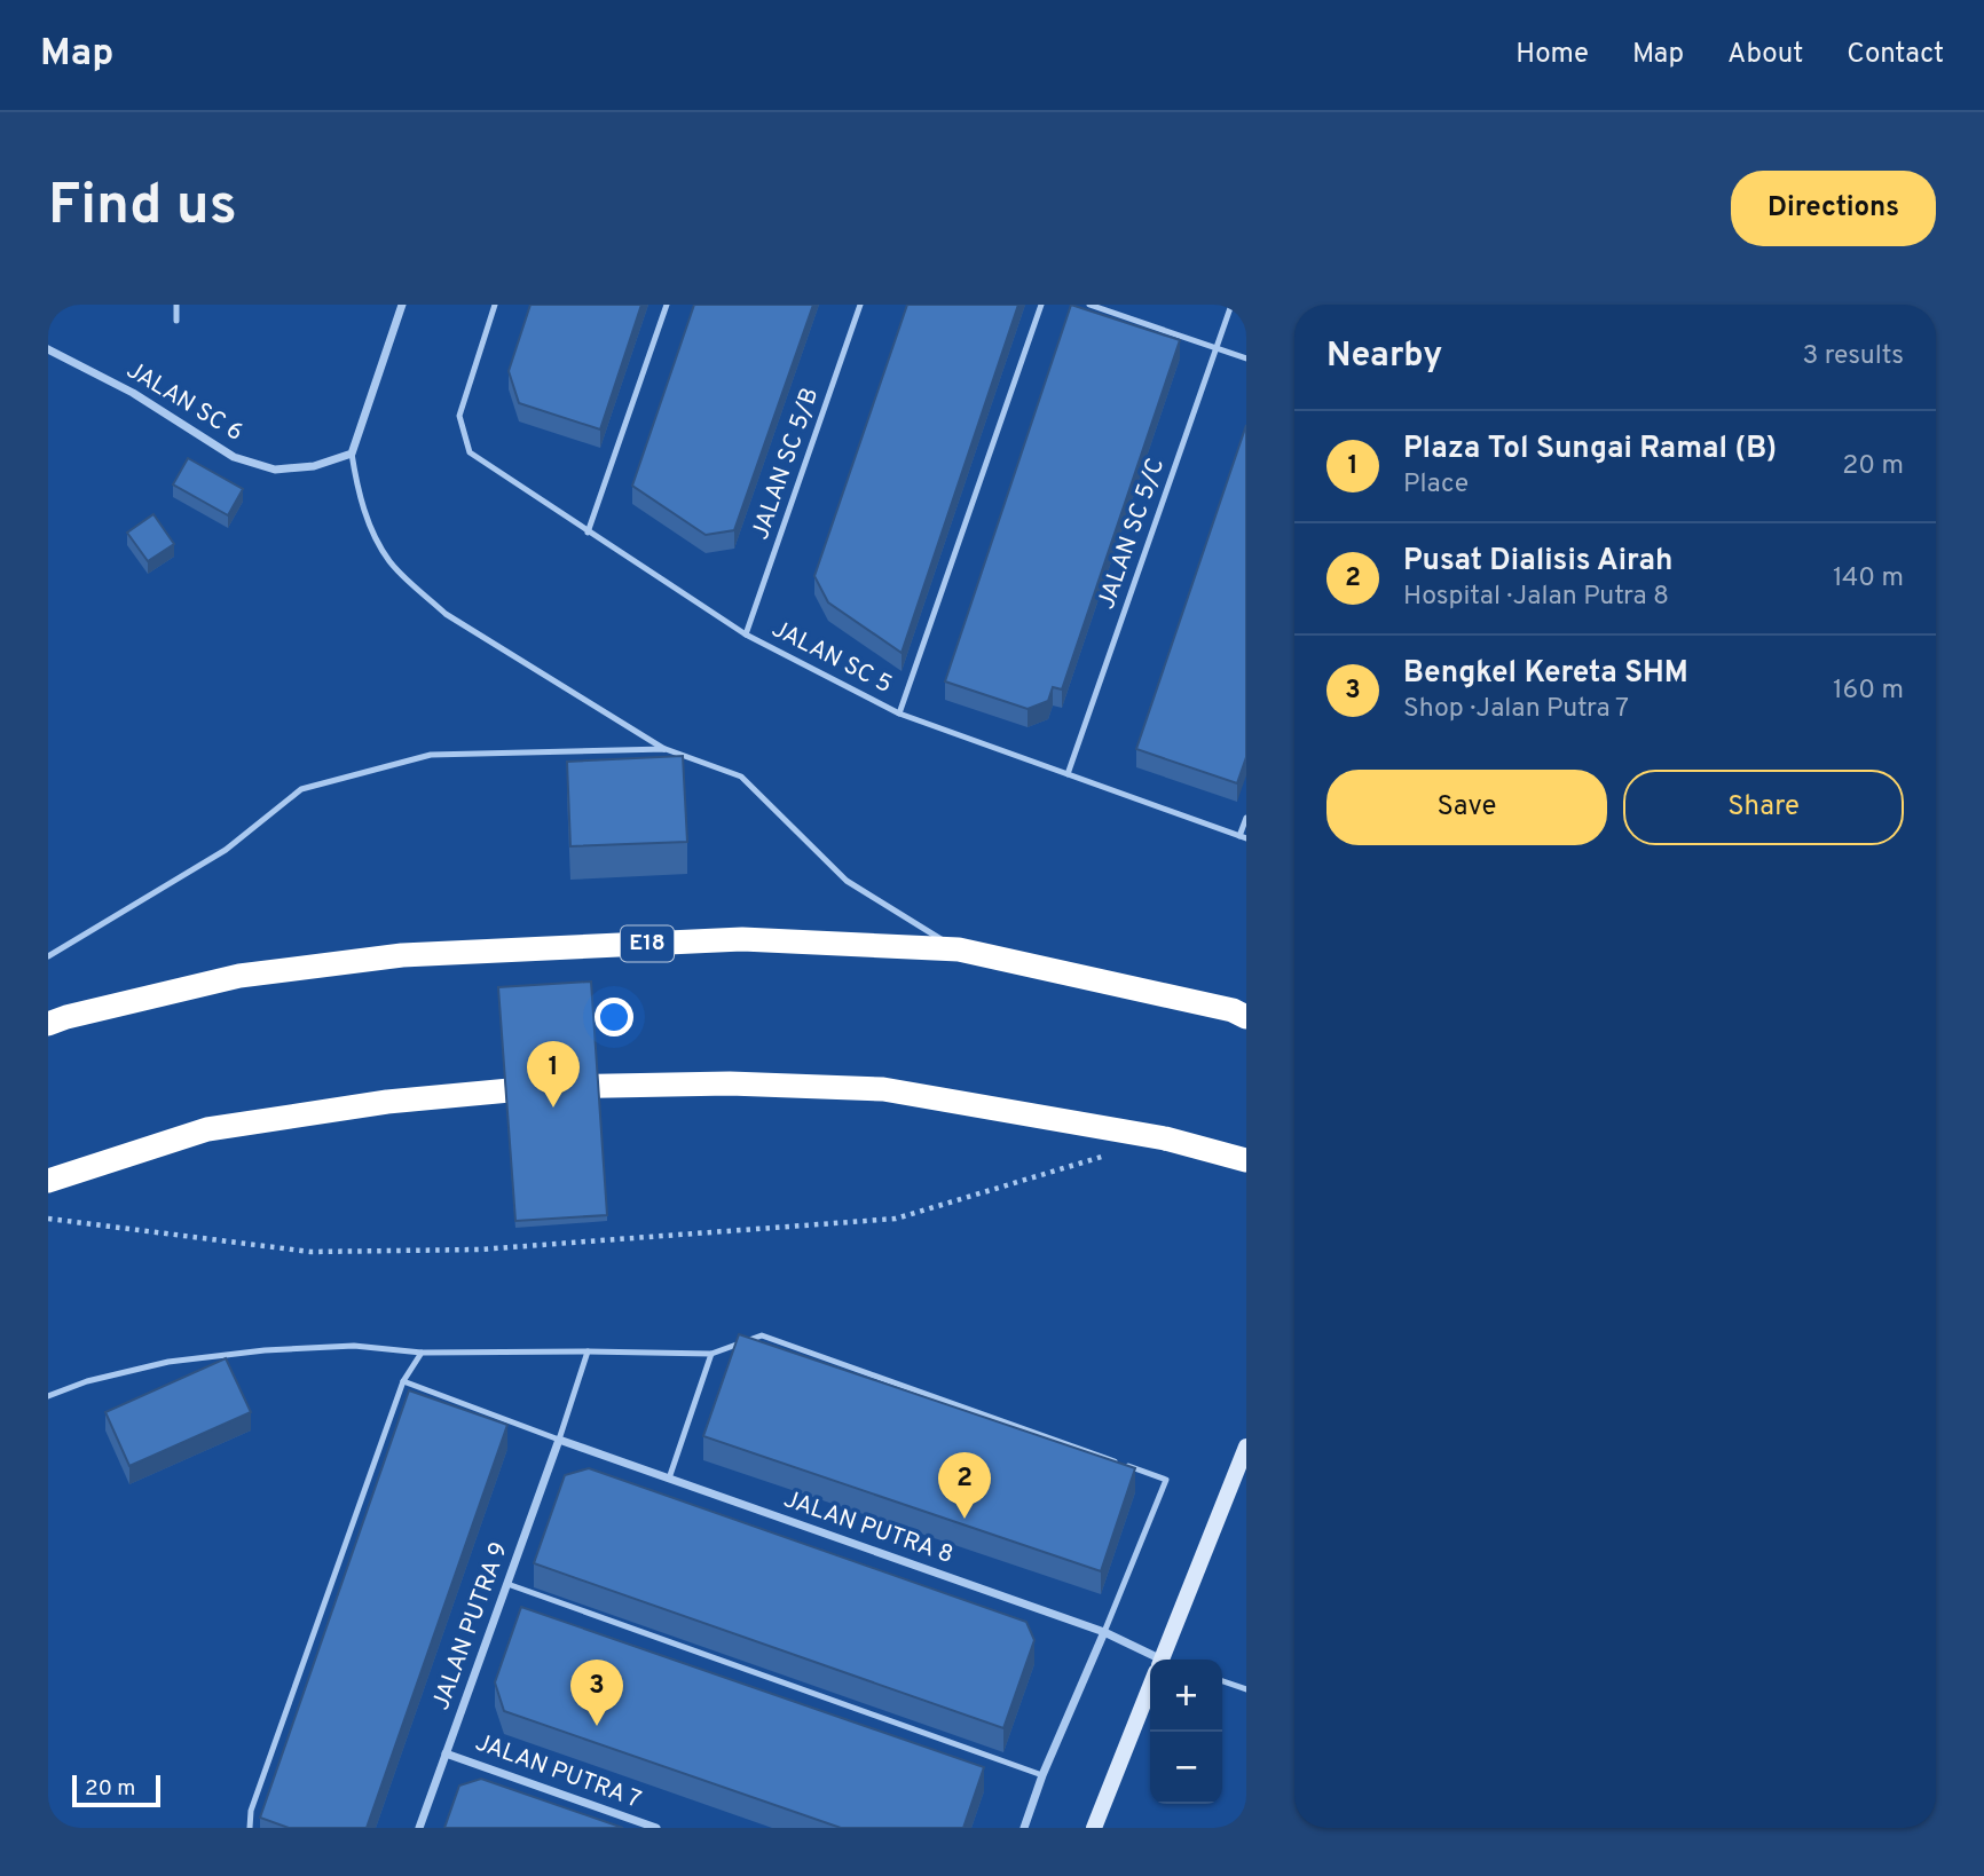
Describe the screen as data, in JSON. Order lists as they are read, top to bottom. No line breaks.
{"streets":{"highway":["E18"],"street":["JALAN SC 6","JALAN PUTRA 8","JALAN PUTRA 9","JALAN PUTRA 7"],"lane":["JALAN SC 5/B","JALAN SC 5/C","JALAN SC 5"]},"crossings":[["JALAN SC 5/B","JALAN SC 5"],["JALAN SC 5/C","JALAN SC 5"],["JALAN PUTRA 8","JALAN PUTRA 9"],["JALAN PUTRA 9","JALAN PUTRA 7"]],"scale_bar":"20 m","page":{"header":"Map","nav":["Home","Map","About","Contact"],"buttons":["Directions",["Save","Share"]],"title":"Find us","heading":["Nearby","3 results"],"list":[{"mark":"1","name":"Plaza Tol Sungai Ramal (B)","note":"Place","value":"20 m"},{"mark":"2","name":"Pusat Dialisis Airah","note":"Hospital · Jalan Putra 8","value":"140 m"},{"mark":"3","name":"Bengkel Kereta SHM","note":"Shop · Jalan Putra 7","value":"160 m"}],"pins":["1","2","3"],"map_buttons":["+","−"],"scale":"20 m"}}
